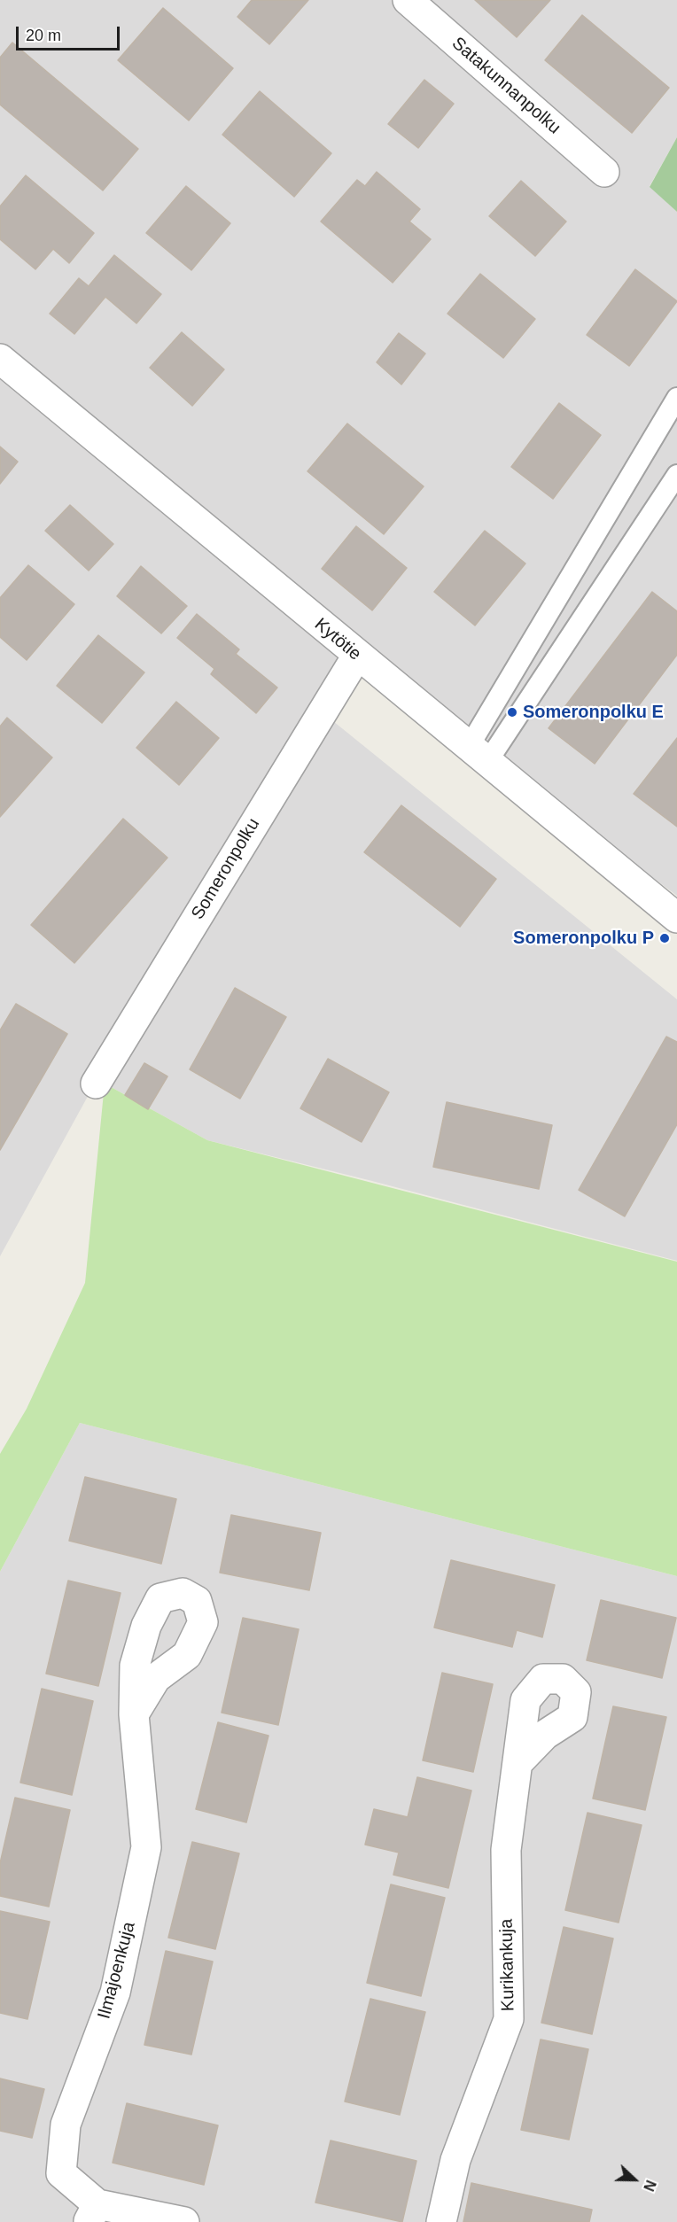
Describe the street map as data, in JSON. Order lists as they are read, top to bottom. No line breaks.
{"streets":{"street":["Satakunnanpolku","Kytötie","Someronpolku","Kurikankuja","Ilmajoenkuja"]},"crossings":[["Kytötie","Someronpolku"]],"places":["Someronpolku E","Someronpolku P"],"scale_bar":"20 m","north":"right"}
